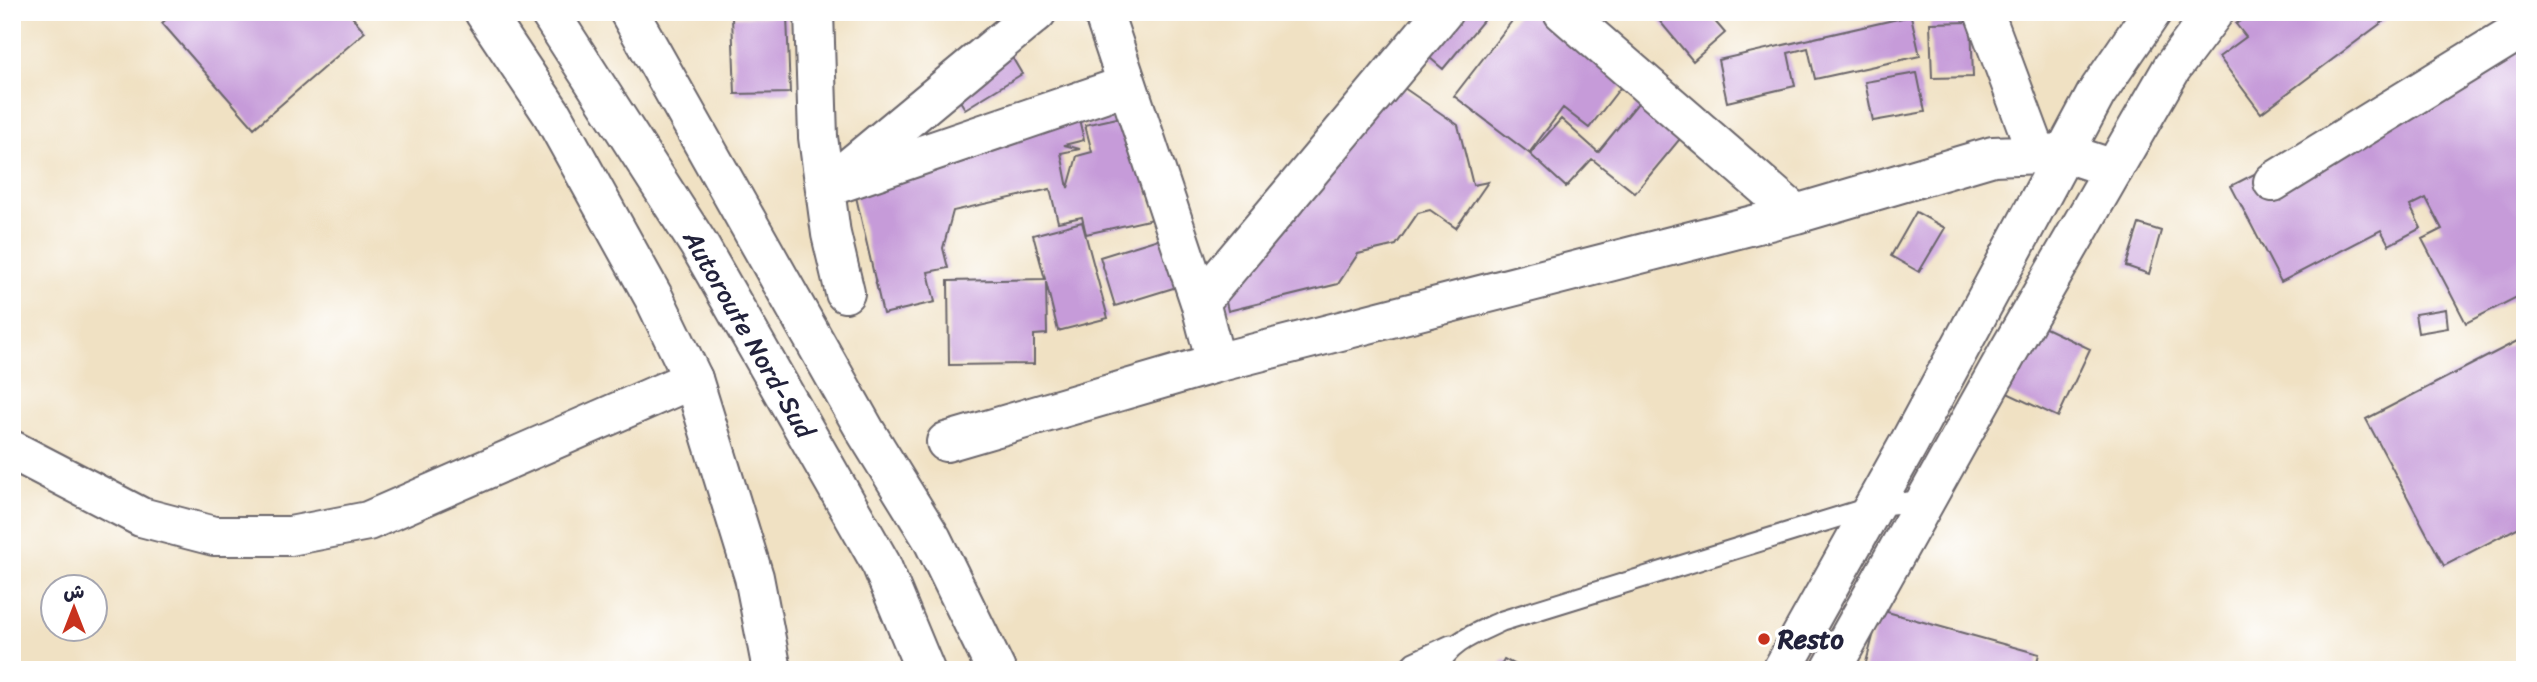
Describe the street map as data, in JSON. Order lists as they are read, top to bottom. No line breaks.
{"streets":{"main road":["Autoroute Nord-Sud"]},"places":["Resto"],"north":"top"}
